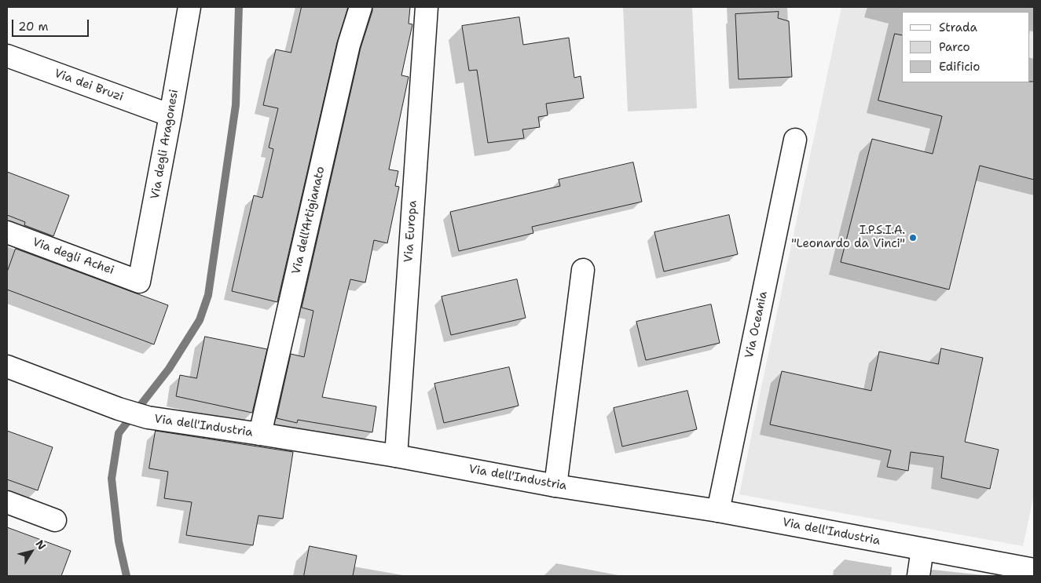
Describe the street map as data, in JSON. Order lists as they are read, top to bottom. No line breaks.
{"streets":{"street":["Via dei Bruzi","Via degli Aragonesi","Via dell'Artigianato","Via Europa","Via degli Achei","Via Oceania","Via dell'Industria"]},"crossings":[["Via dei Bruzi","Via degli Aragonesi"],["Via degli Aragonesi","Via degli Achei"],["Via dell'Artigianato","Via dell'Industria"],["Via Europa","Via dell'Industria"],["Via Oceania","Via dell'Industria"]],"places":["I.P.S.I.A. \"Leonardo da Vinci\""],"legend":["Strada","Parco","Edificio"],"scale_bar":"20 m","north":"top right"}
